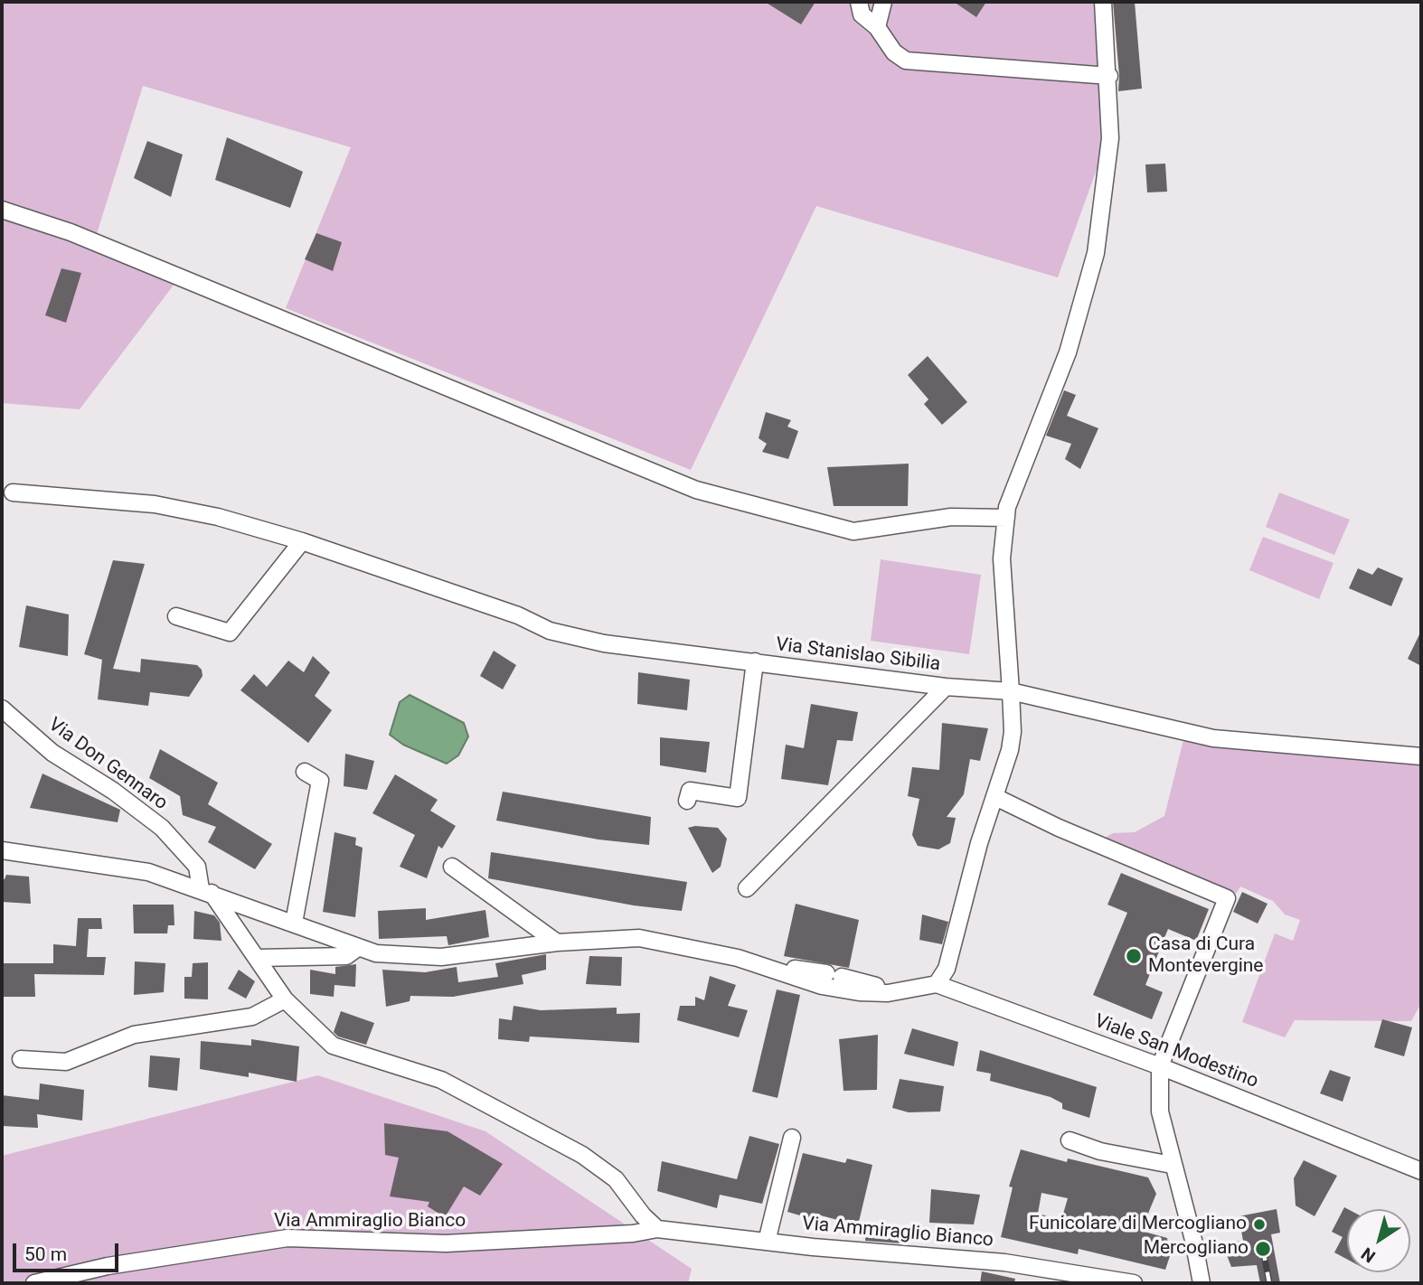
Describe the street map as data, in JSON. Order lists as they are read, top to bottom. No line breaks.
{"streets":{"street":["Via Stanislao Sibilia","Via Don Gennaro","Viale San Modestino","Via Ammiraglio Bianco"]},"places":["Casa di Cura Montevergine","Funicolare di Mercogliano","Mercogliano"],"scale_bar":"50 m","north":"bottom left"}
